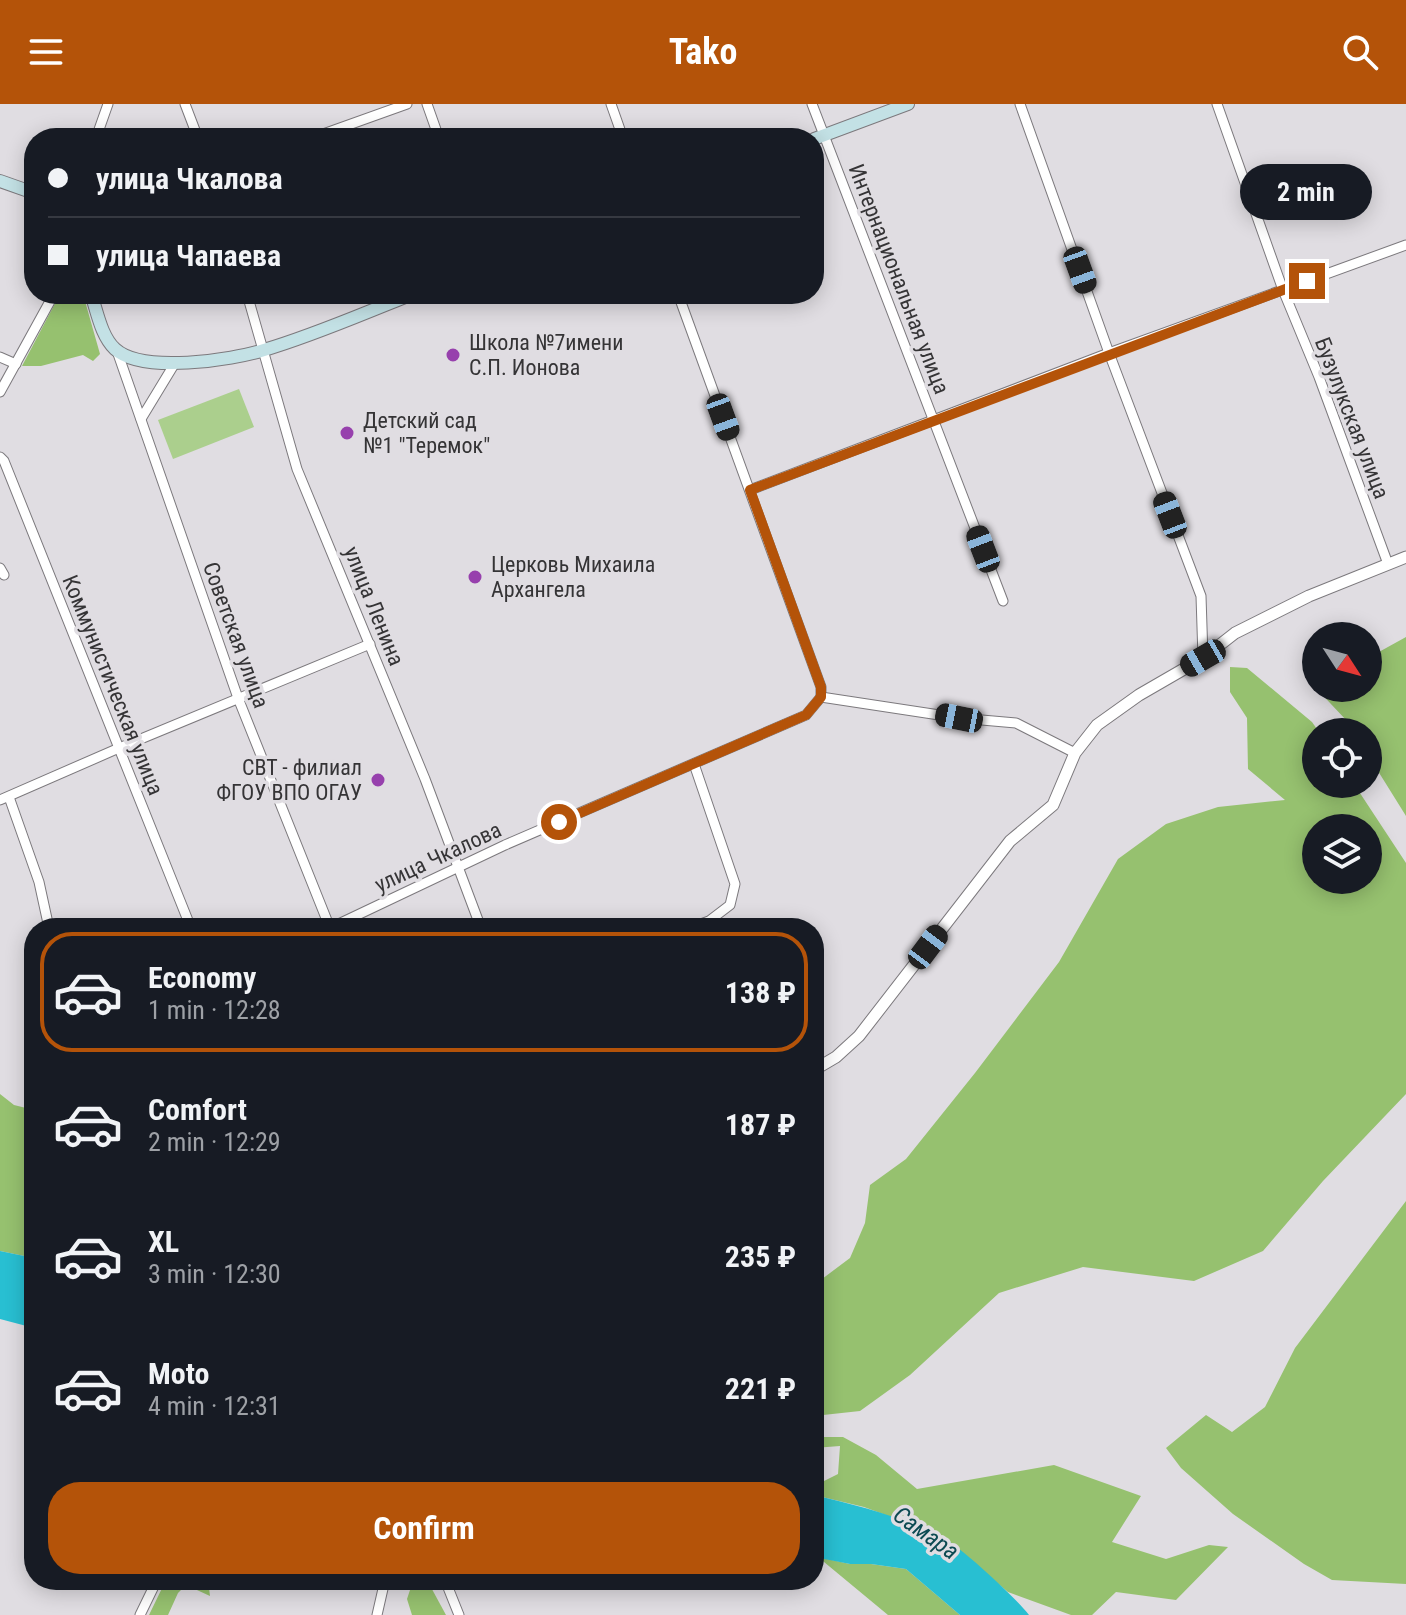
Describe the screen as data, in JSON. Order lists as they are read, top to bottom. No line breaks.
{"streets":{"street":["Интернациональная улица","Бузулукская улица","улица Ленина","Советская улица","Коммунистическая улица","улица Чкалова"]},"crossings":[["улица Ленина","улица Чкалова"]],"water":["Самара"],"places":["Школа №7имени С.П. Ионова","Детский сад №1 \"Теремок\"","Церковь Михаила Архангела","СВТ - филиал ФГОУ ВПО ОГАУ"],"north":"bottom right","page":{"header":"Tako","banner":["улица Чкалова","улица Чапаева"],"bubble":"2 min","list":[{"name":"Economy","note":"1 min · 12:28","value":"138 ₽"},{"name":"Comfort","note":"2 min · 12:29","value":"187 ₽"},{"name":"XL","note":"3 min · 12:30","value":"235 ₽"},{"name":"Moto","note":"4 min · 12:31","value":"221 ₽"}],"buttons":"Confirm"}}
